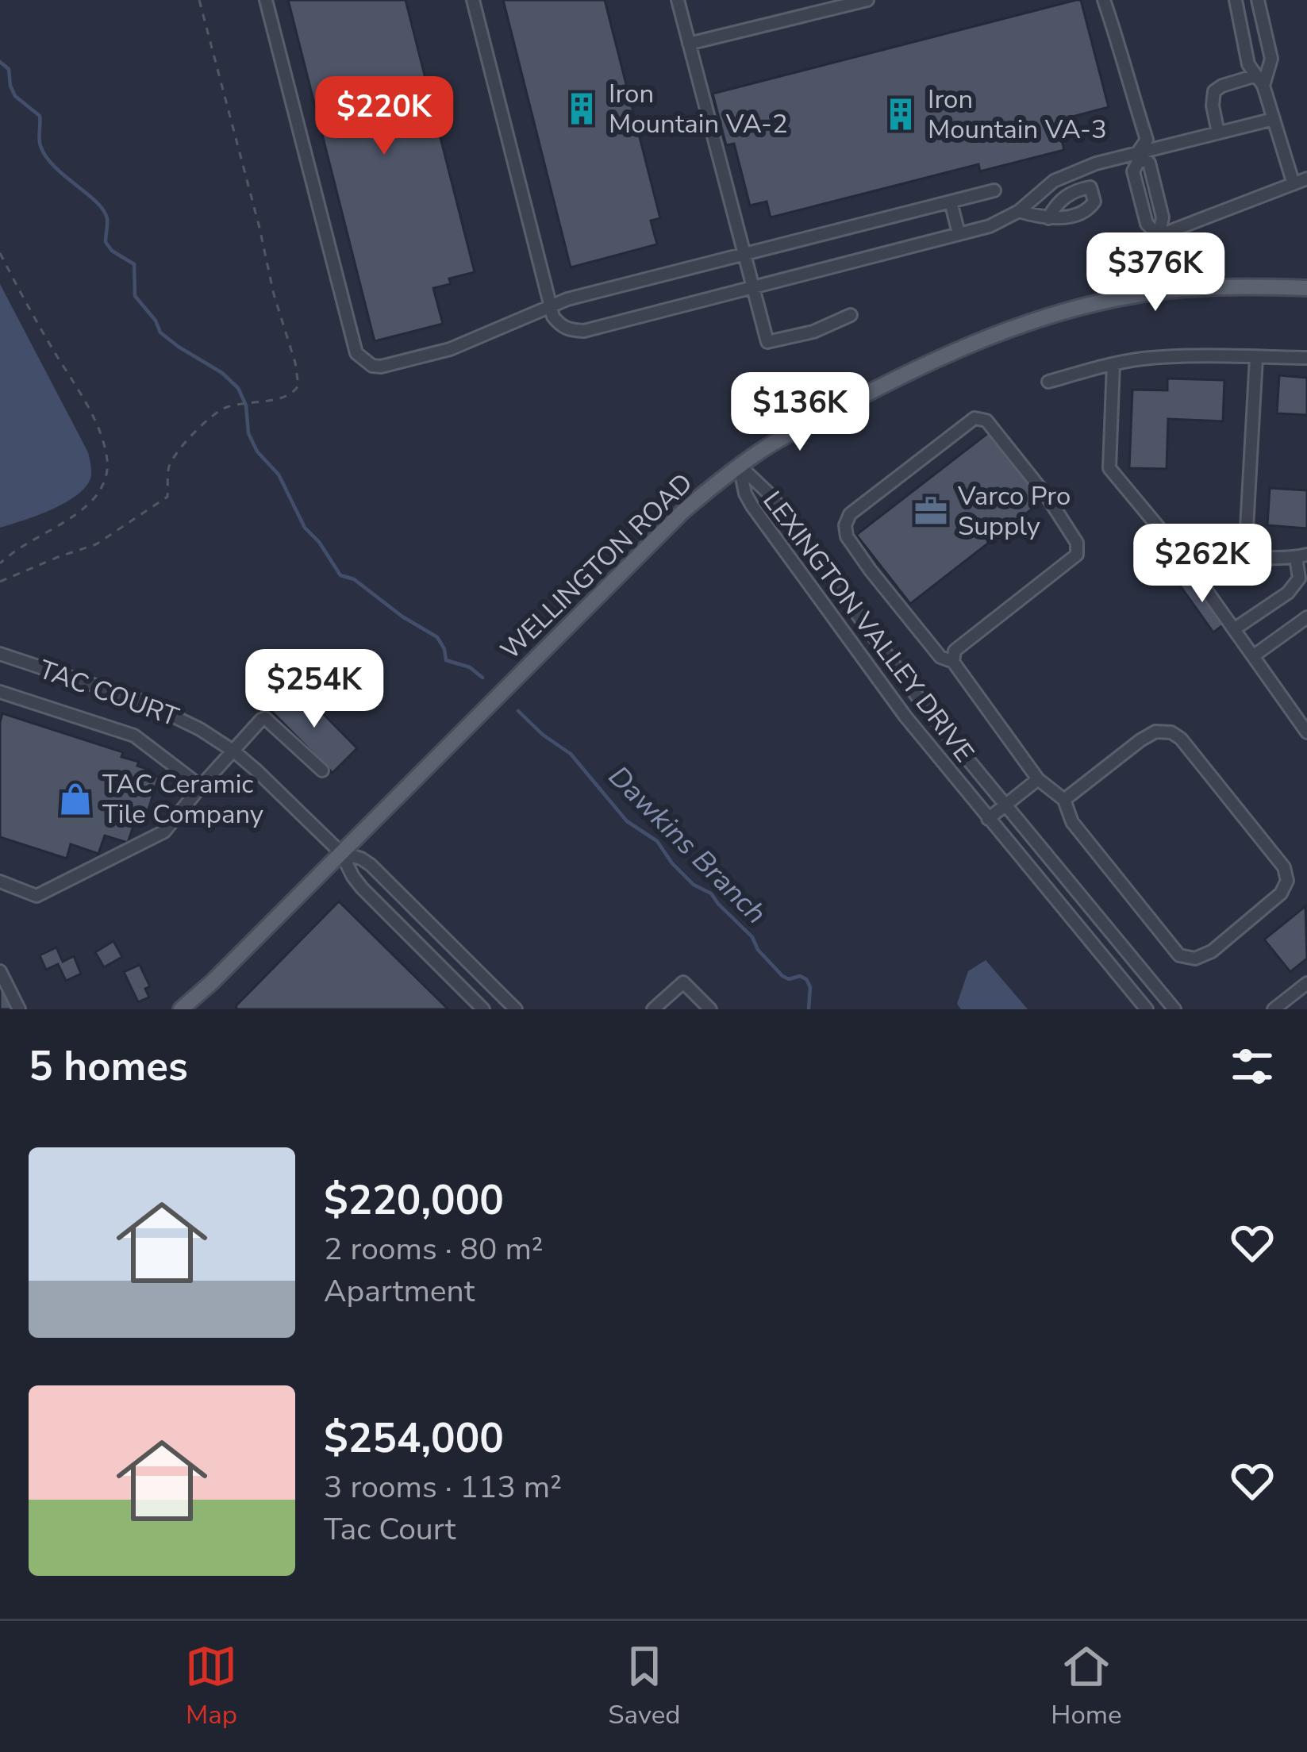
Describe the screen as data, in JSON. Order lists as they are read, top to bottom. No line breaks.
{"streets":{"main road":["WELLINGTON ROAD"],"street":["LEXINGTON VALLEY DRIVE","TAC COURT"]},"crossings":[["WELLINGTON ROAD","LEXINGTON VALLEY DRIVE"],["WELLINGTON ROAD","TAC COURT"]],"water":["Dawkins Branch"],"places":{"building":["Iron Mountain VA-2","Iron Mountain VA-3"],"office":["Varco Pro Supply"],"shop":["TAC Ceramic Tile Company"]},"page":{"price":["$220K","$376K","$136K","$262K","$254K"],"heading":"5 homes","list":[{"name":"$220,000","note":"2 rooms · 80 m² · Apartment"},{"name":"$254,000","note":"3 rooms · 113 m² · Tac Court"}],"tabs":["Map","Saved","Home"]}}
